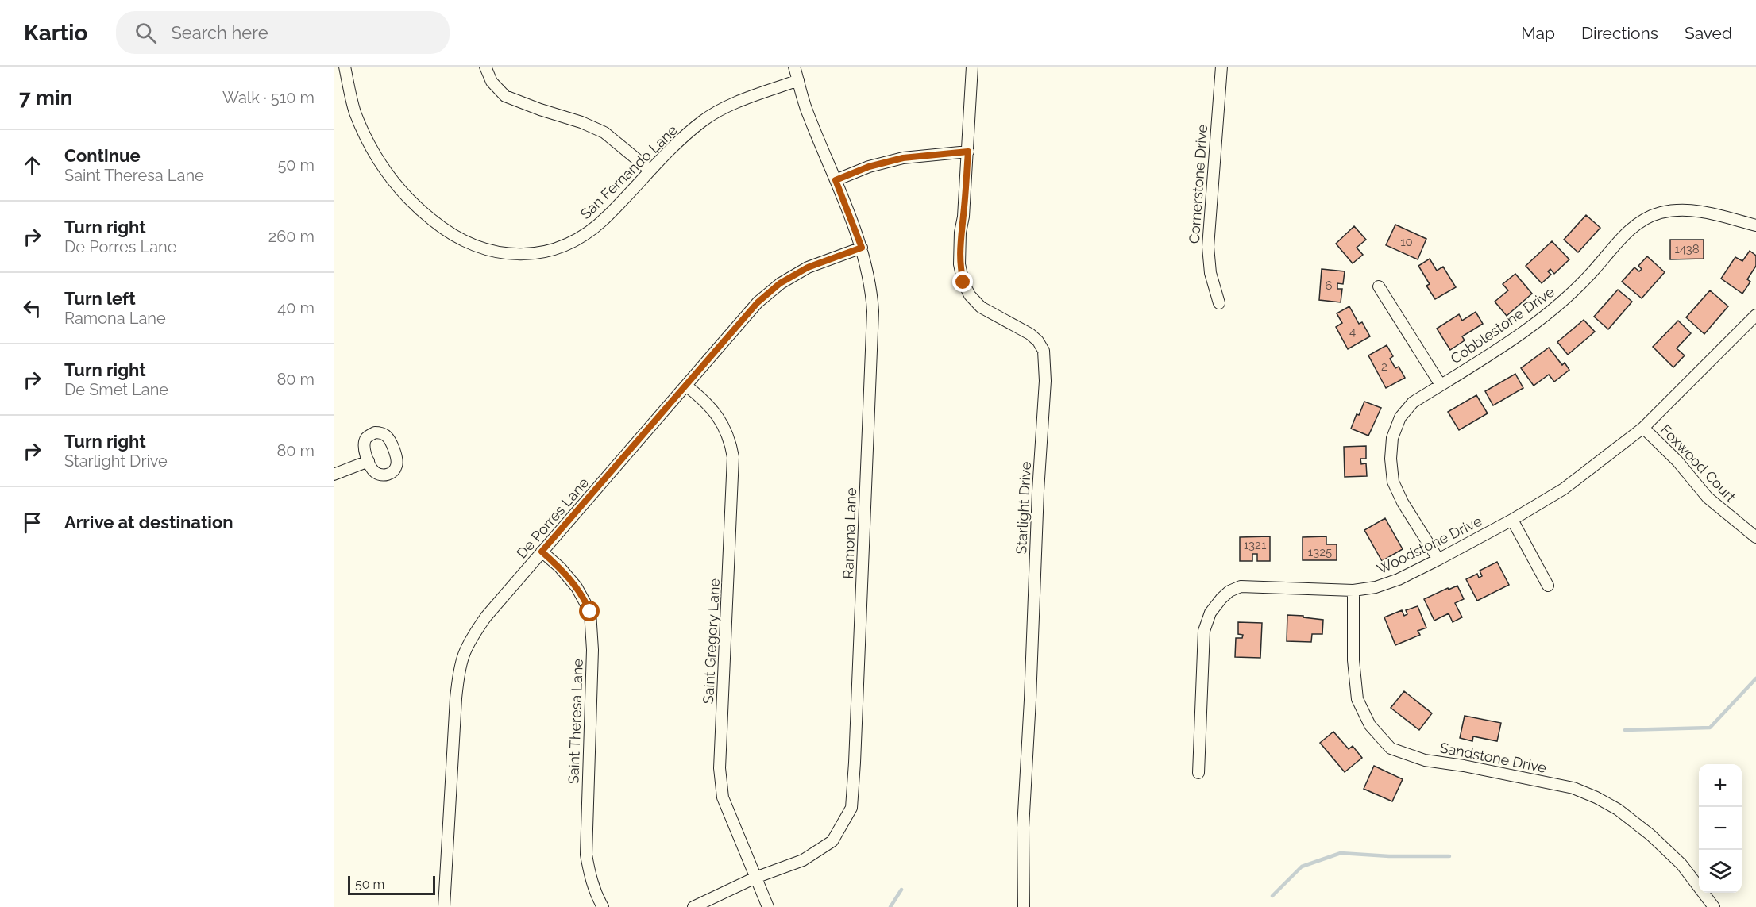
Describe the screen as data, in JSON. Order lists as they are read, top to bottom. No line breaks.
{"streets":{"street":["San Fernando Lane","Cornerstone Drive","Cobblestone Drive","Foxwood Court","Starlight Drive","De Porres Lane","Ramona Lane","Woodstone Drive","Saint Gregory Lane","Saint Theresa Lane","Sandstone Drive"]},"crossings":[["San Fernando Lane","Ramona Lane"],["Cobblestone Drive","Woodstone Drive"],["Foxwood Court","Woodstone Drive"],["De Porres Lane","Ramona Lane"],["De Porres Lane","Saint Gregory Lane"],["De Porres Lane","Saint Theresa Lane"],["Ramona Lane","Saint Gregory Lane"],["Woodstone Drive","Sandstone Drive"]],"house_numbers":["10","1438","6","4","2","1321","1325"],"scale_bar":"50 m","page":{"header":"Kartio","search":"Search here","nav":["Map","Directions","Saved"],"heading":["7 min","Walk · 510 m"],"list":[["Continue","Saint Theresa Lane","50 m"],["Turn right","De Porres Lane","260 m"],["Turn left","Ramona Lane","40 m"],["Turn right","De Smet Lane","80 m"],["Turn right","Starlight Drive","80 m"],"Arrive at destination"],"map_buttons":["+","−"],"scale":"50 m"}}
